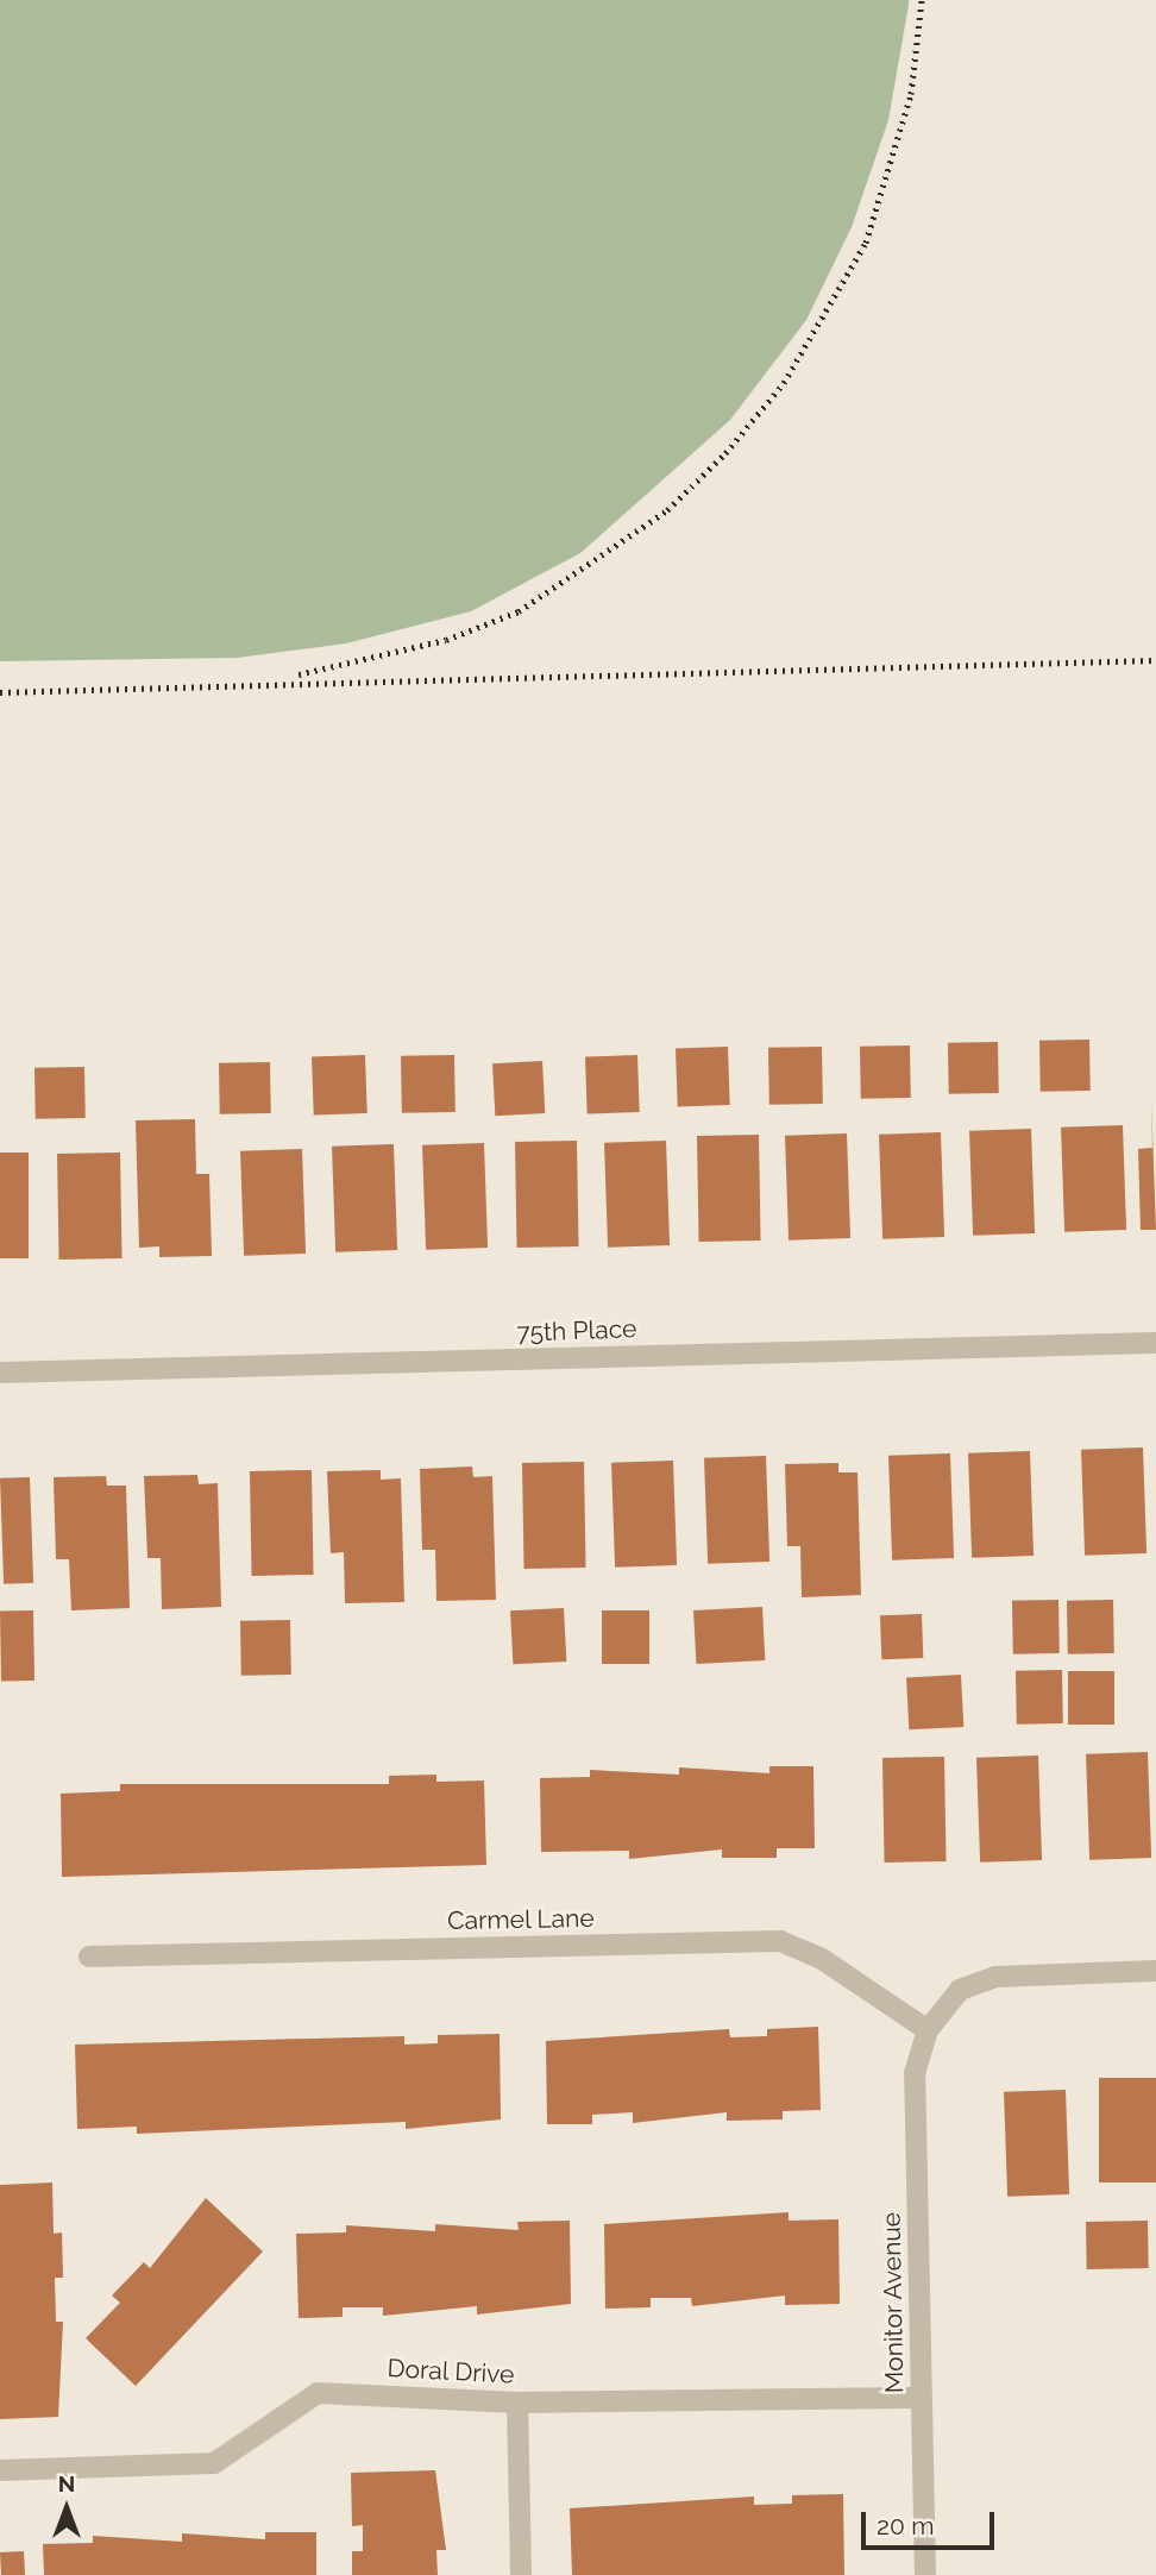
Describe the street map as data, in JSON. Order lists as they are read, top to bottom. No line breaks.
{"streets":{"street":["75th Place","Carmel Lane","Monitor Avenue","Doral Drive"]},"crossings":[["Carmel Lane","Monitor Avenue"],["Monitor Avenue","Doral Drive"]],"scale_bar":"20 m","north":"top"}
